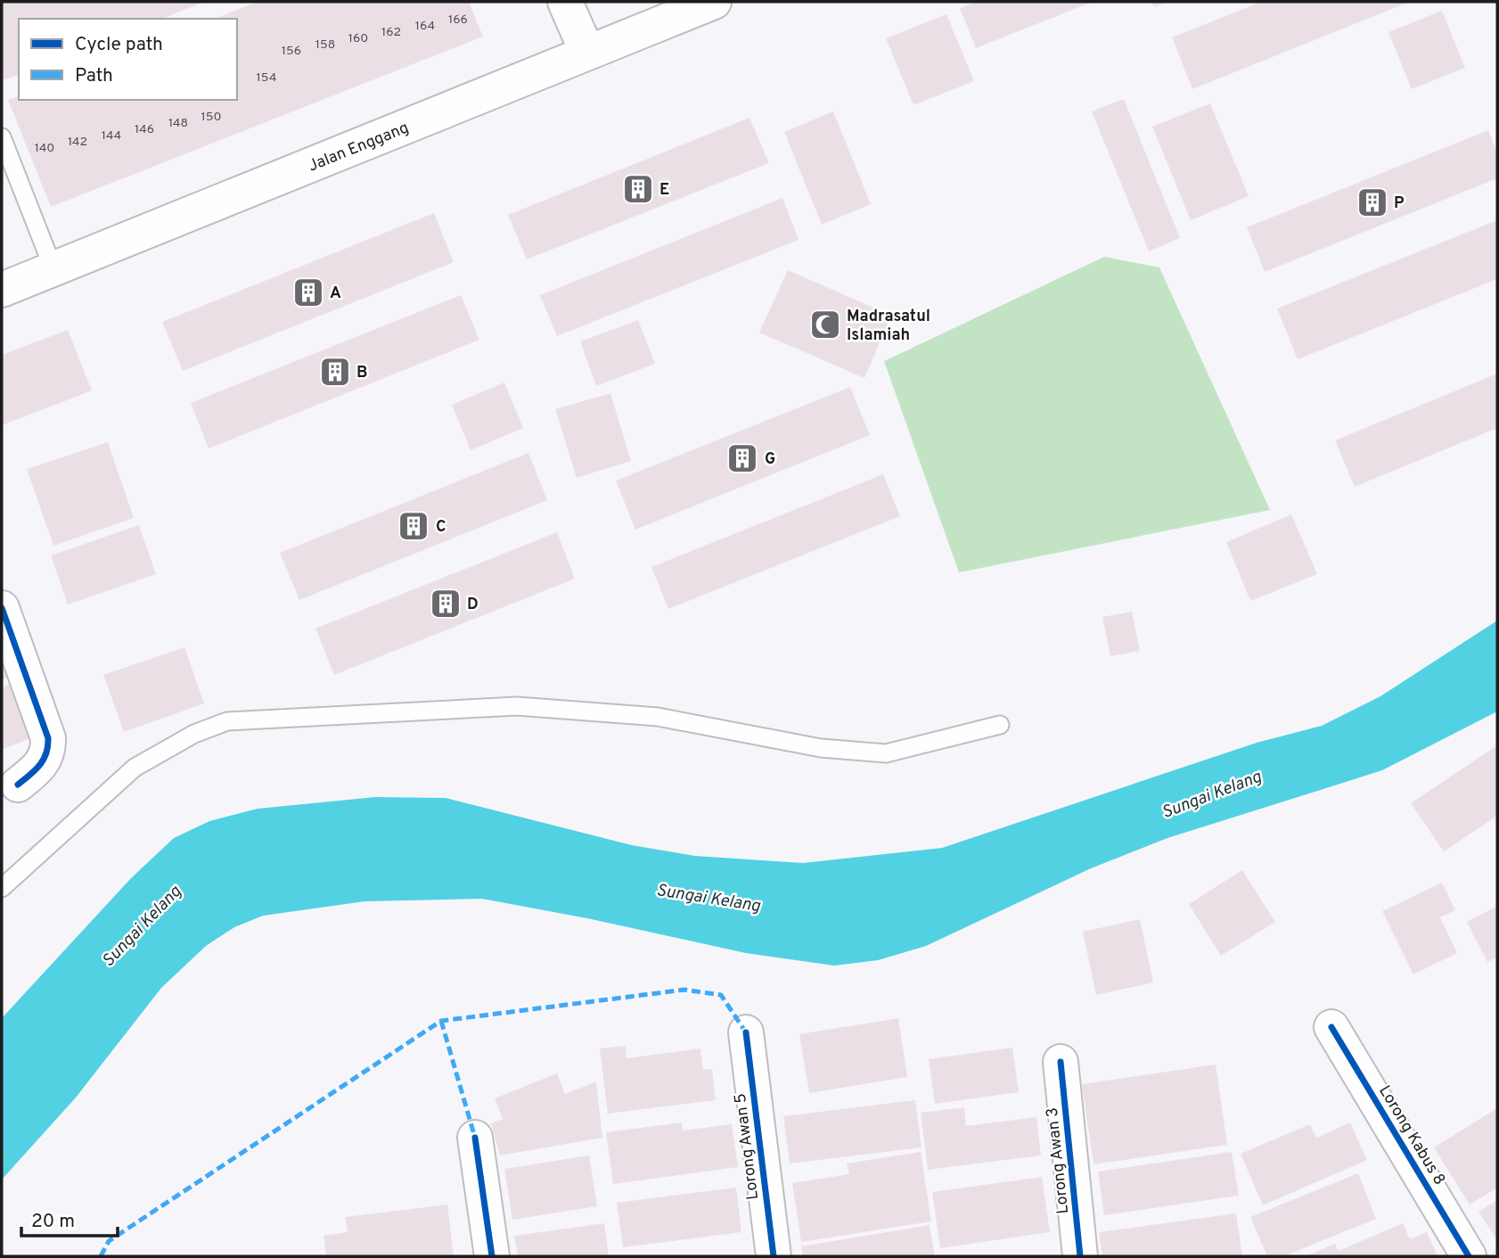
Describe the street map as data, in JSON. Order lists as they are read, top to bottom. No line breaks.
{"streets":{"street":["Jalan Enggang","Lorong Kabus 8","Lorong Awan 5","Lorong Awan 3"]},"water":["Sungai Kelang"],"places":{"building":["E","P","A","B","G","C","D"],"mosque":["Madrasatul Islamiah"]},"house_numbers":["166","164","162","160","158","156","154","150","148","146","144","142","140"],"legend":["Cycle path","Path"],"scale_bar":"20 m"}
